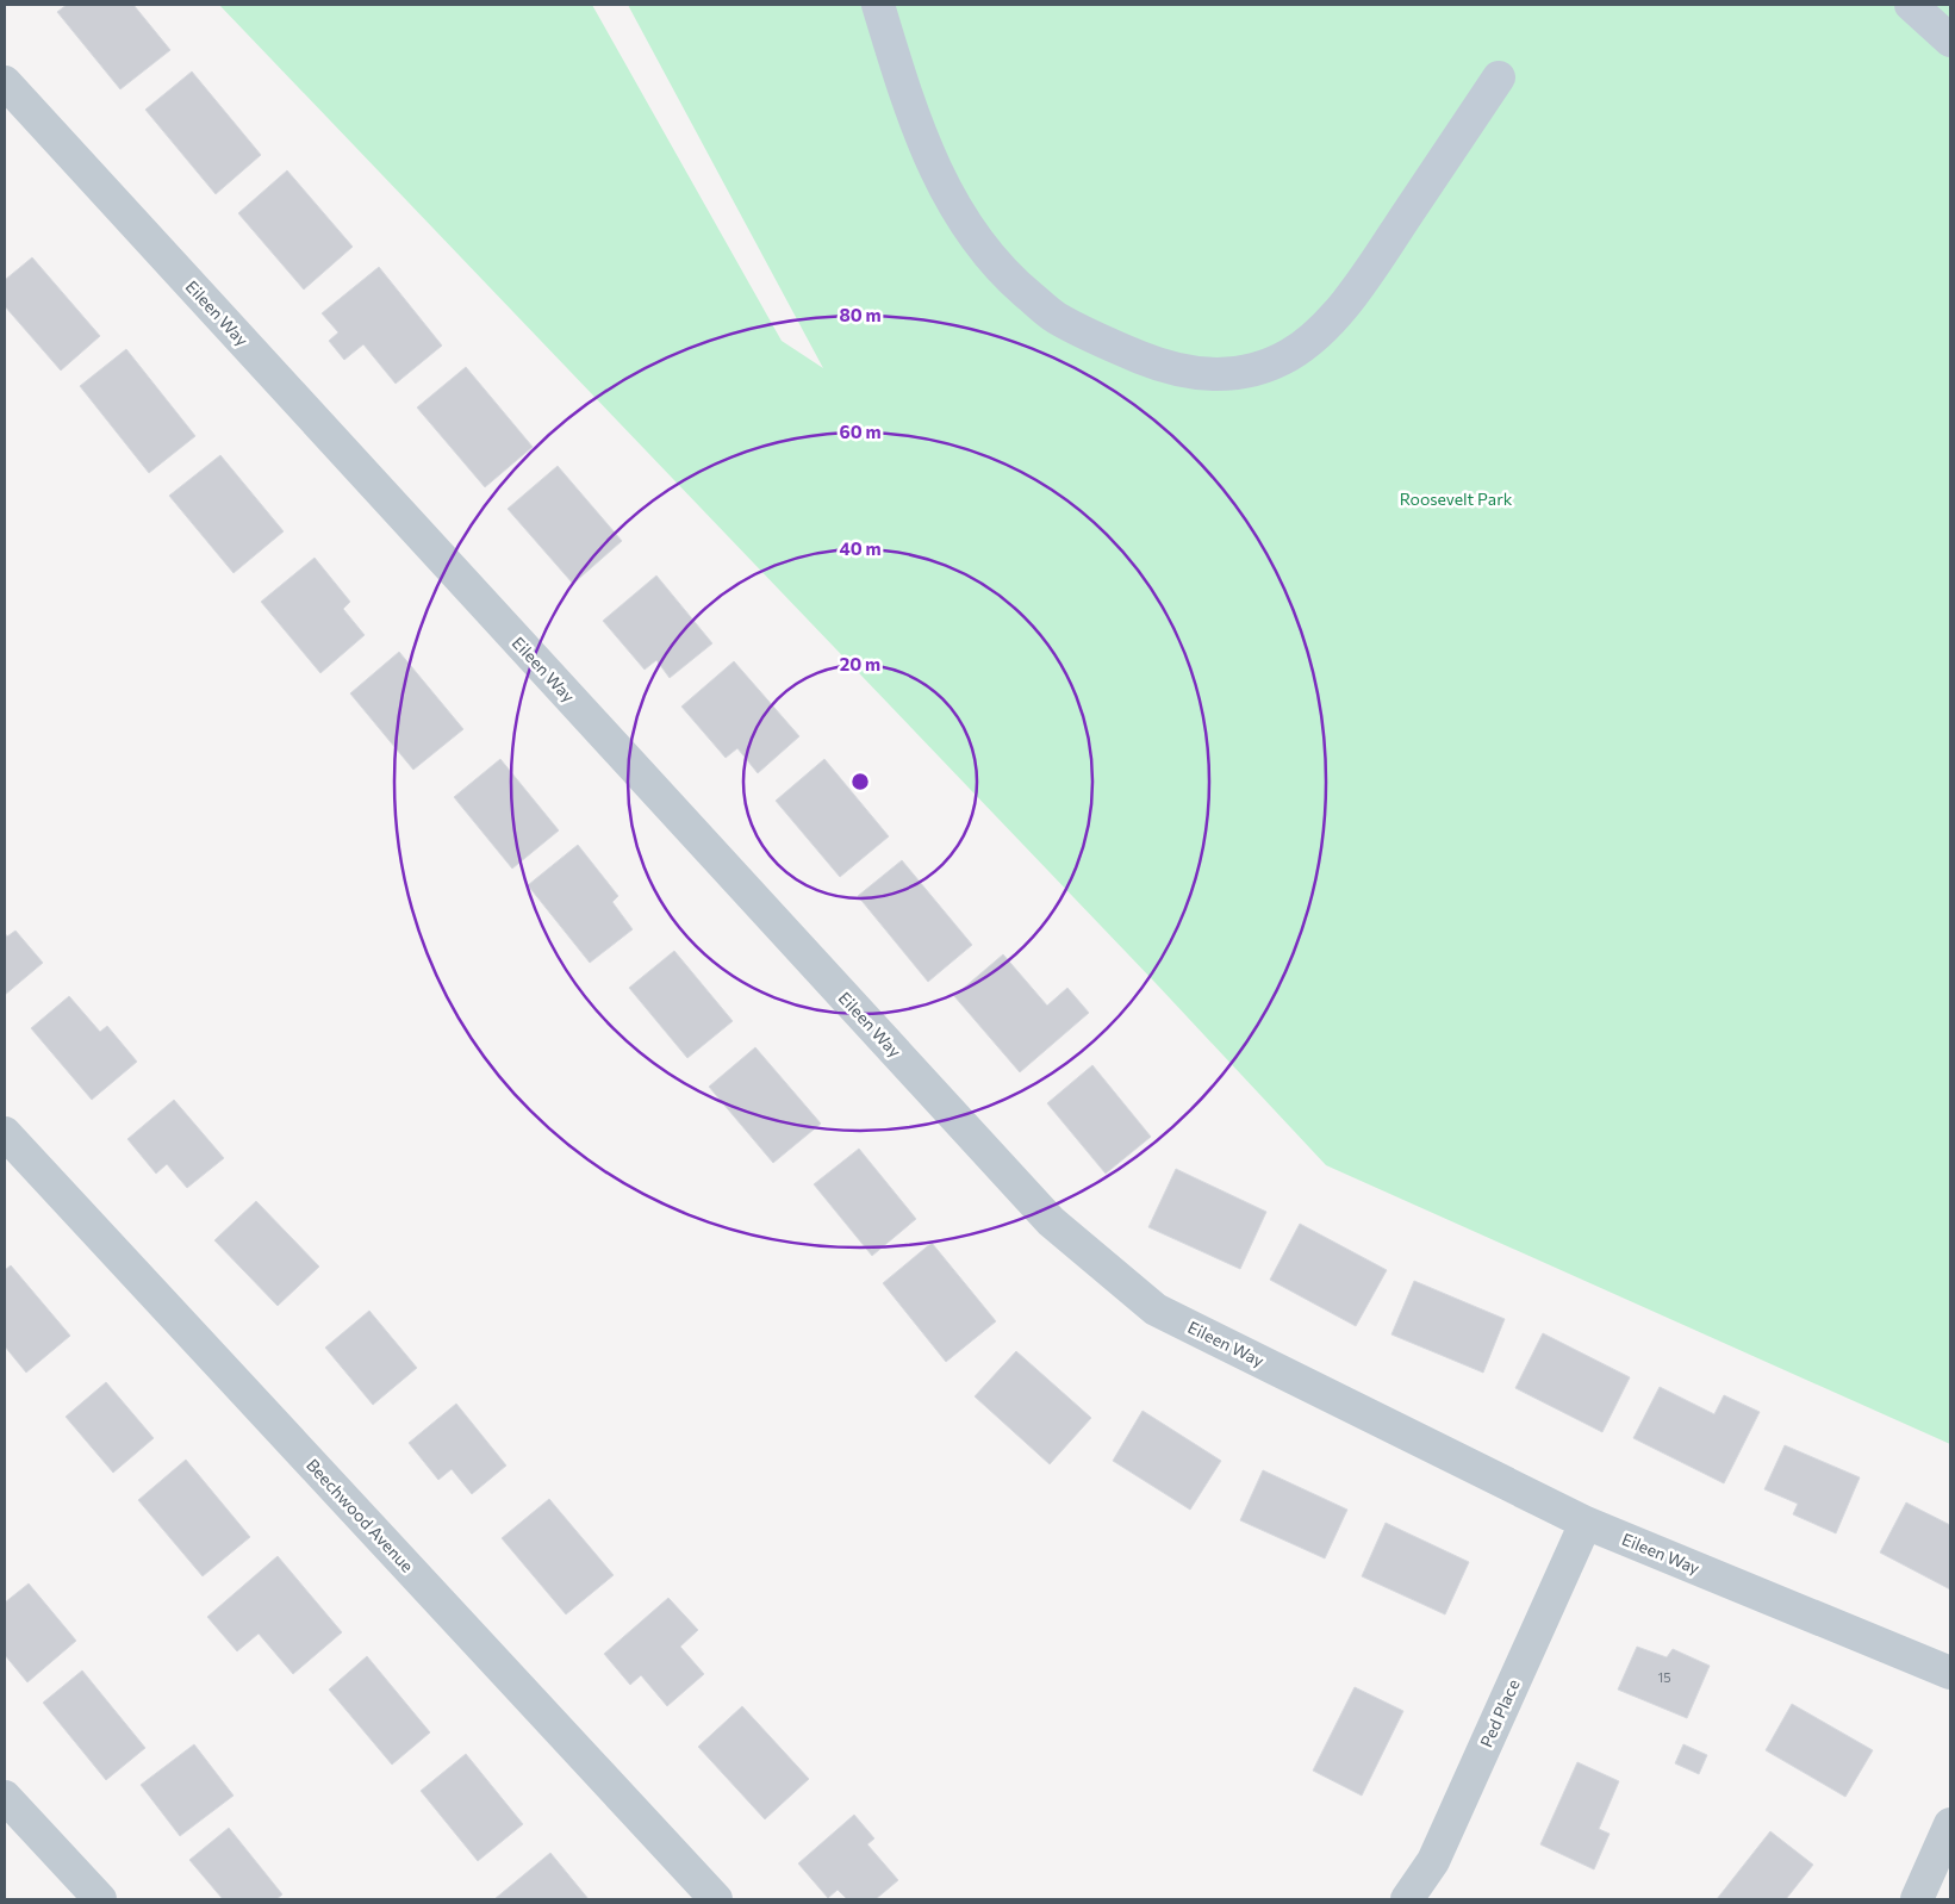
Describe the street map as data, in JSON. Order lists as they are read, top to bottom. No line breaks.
{"streets":{"street":["Eileen Way","Beechwood Avenue","Ped Place"]},"crossings":[["Eileen Way","Ped Place"]],"parks":["Roosevelt Park"],"house_numbers":["15"],"rings":["80 m","60 m","40 m","20 m"]}
